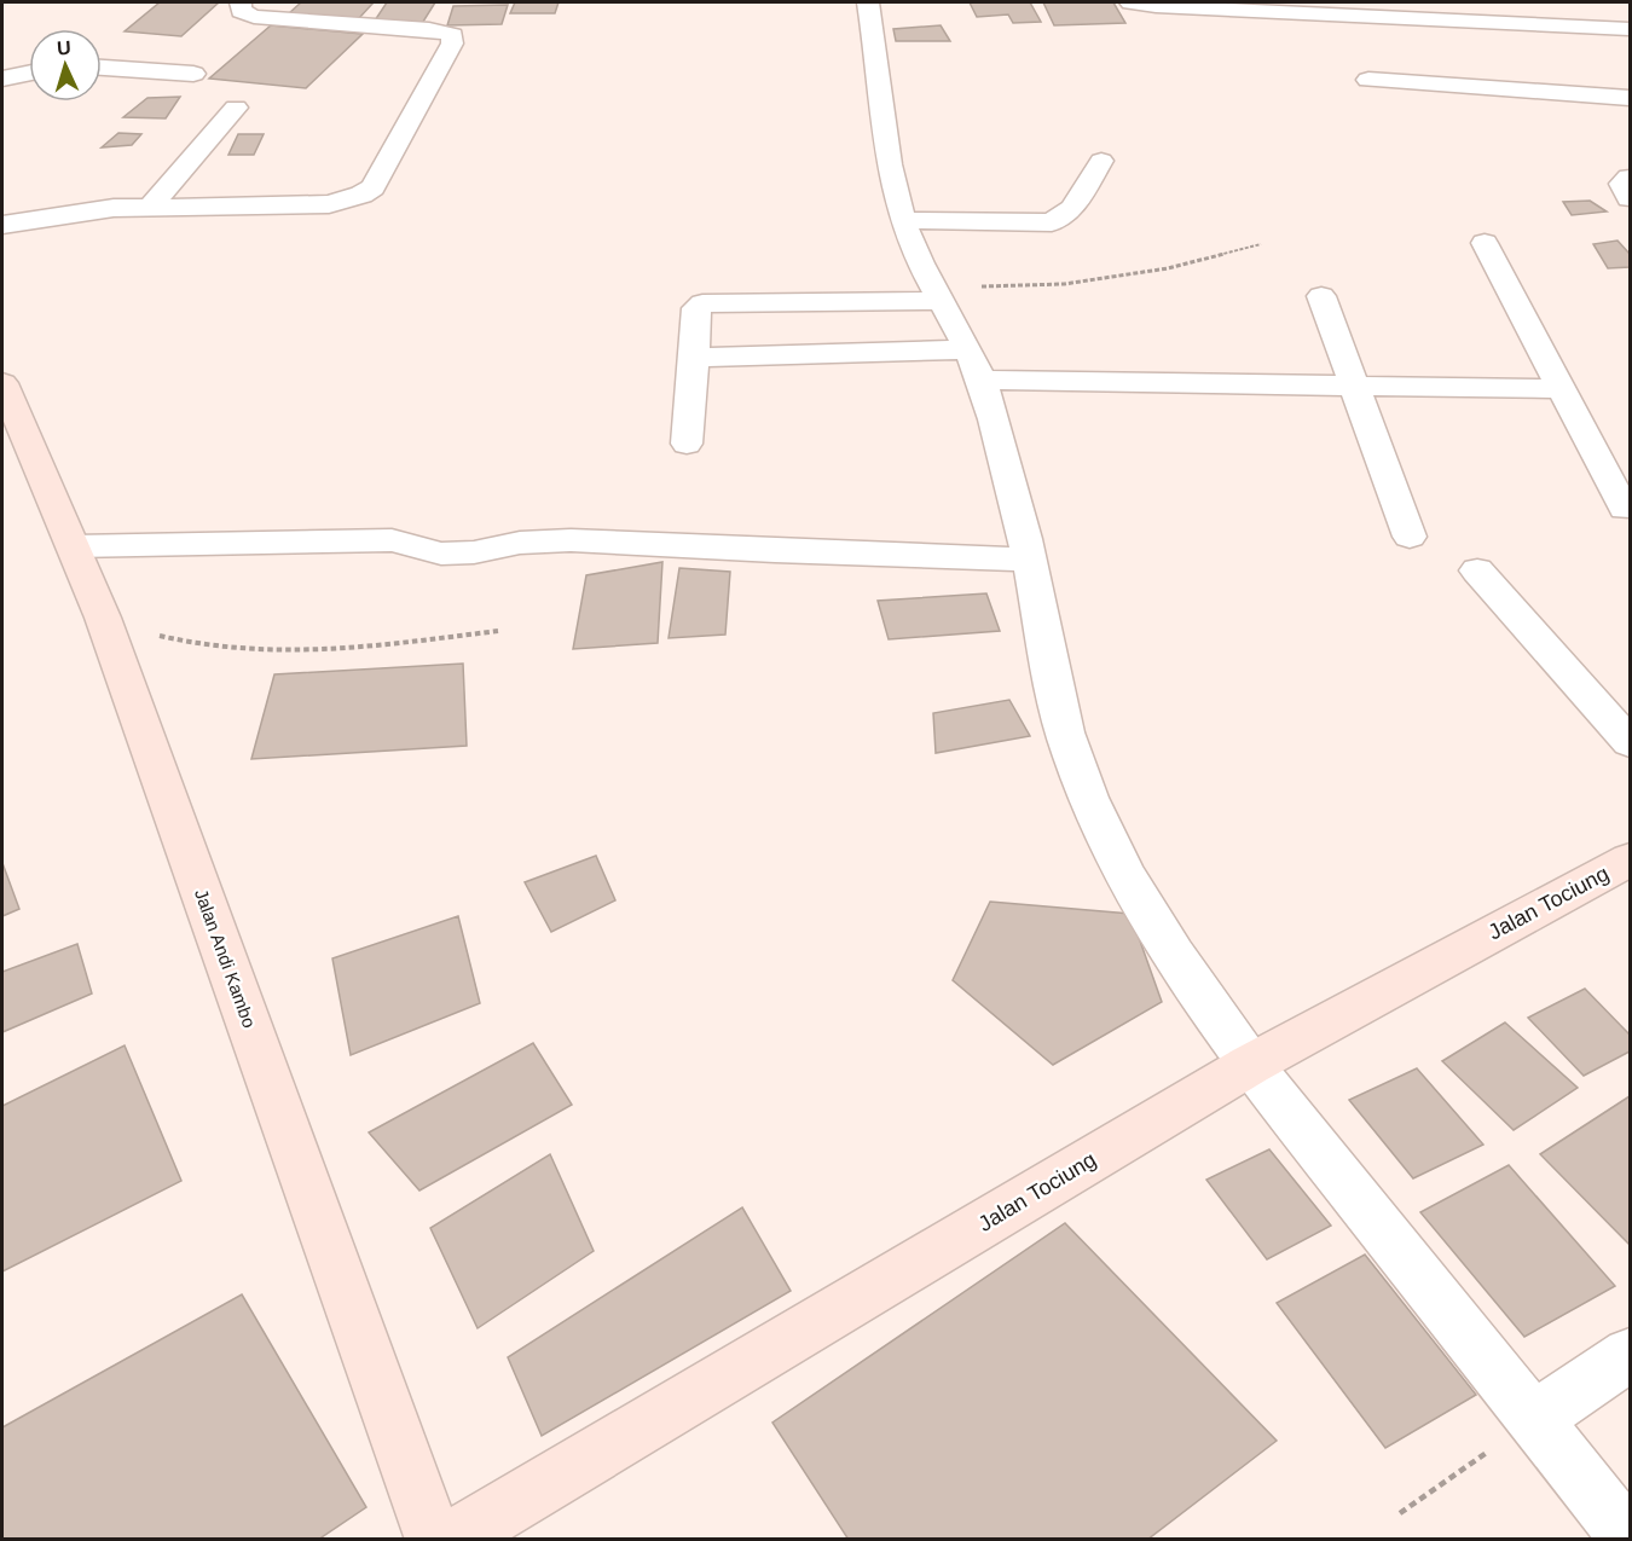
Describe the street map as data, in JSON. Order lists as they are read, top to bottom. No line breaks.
{"streets":{"street":["Jalan Tociung","Jalan Andi Kambo"]},"north":"top"}
